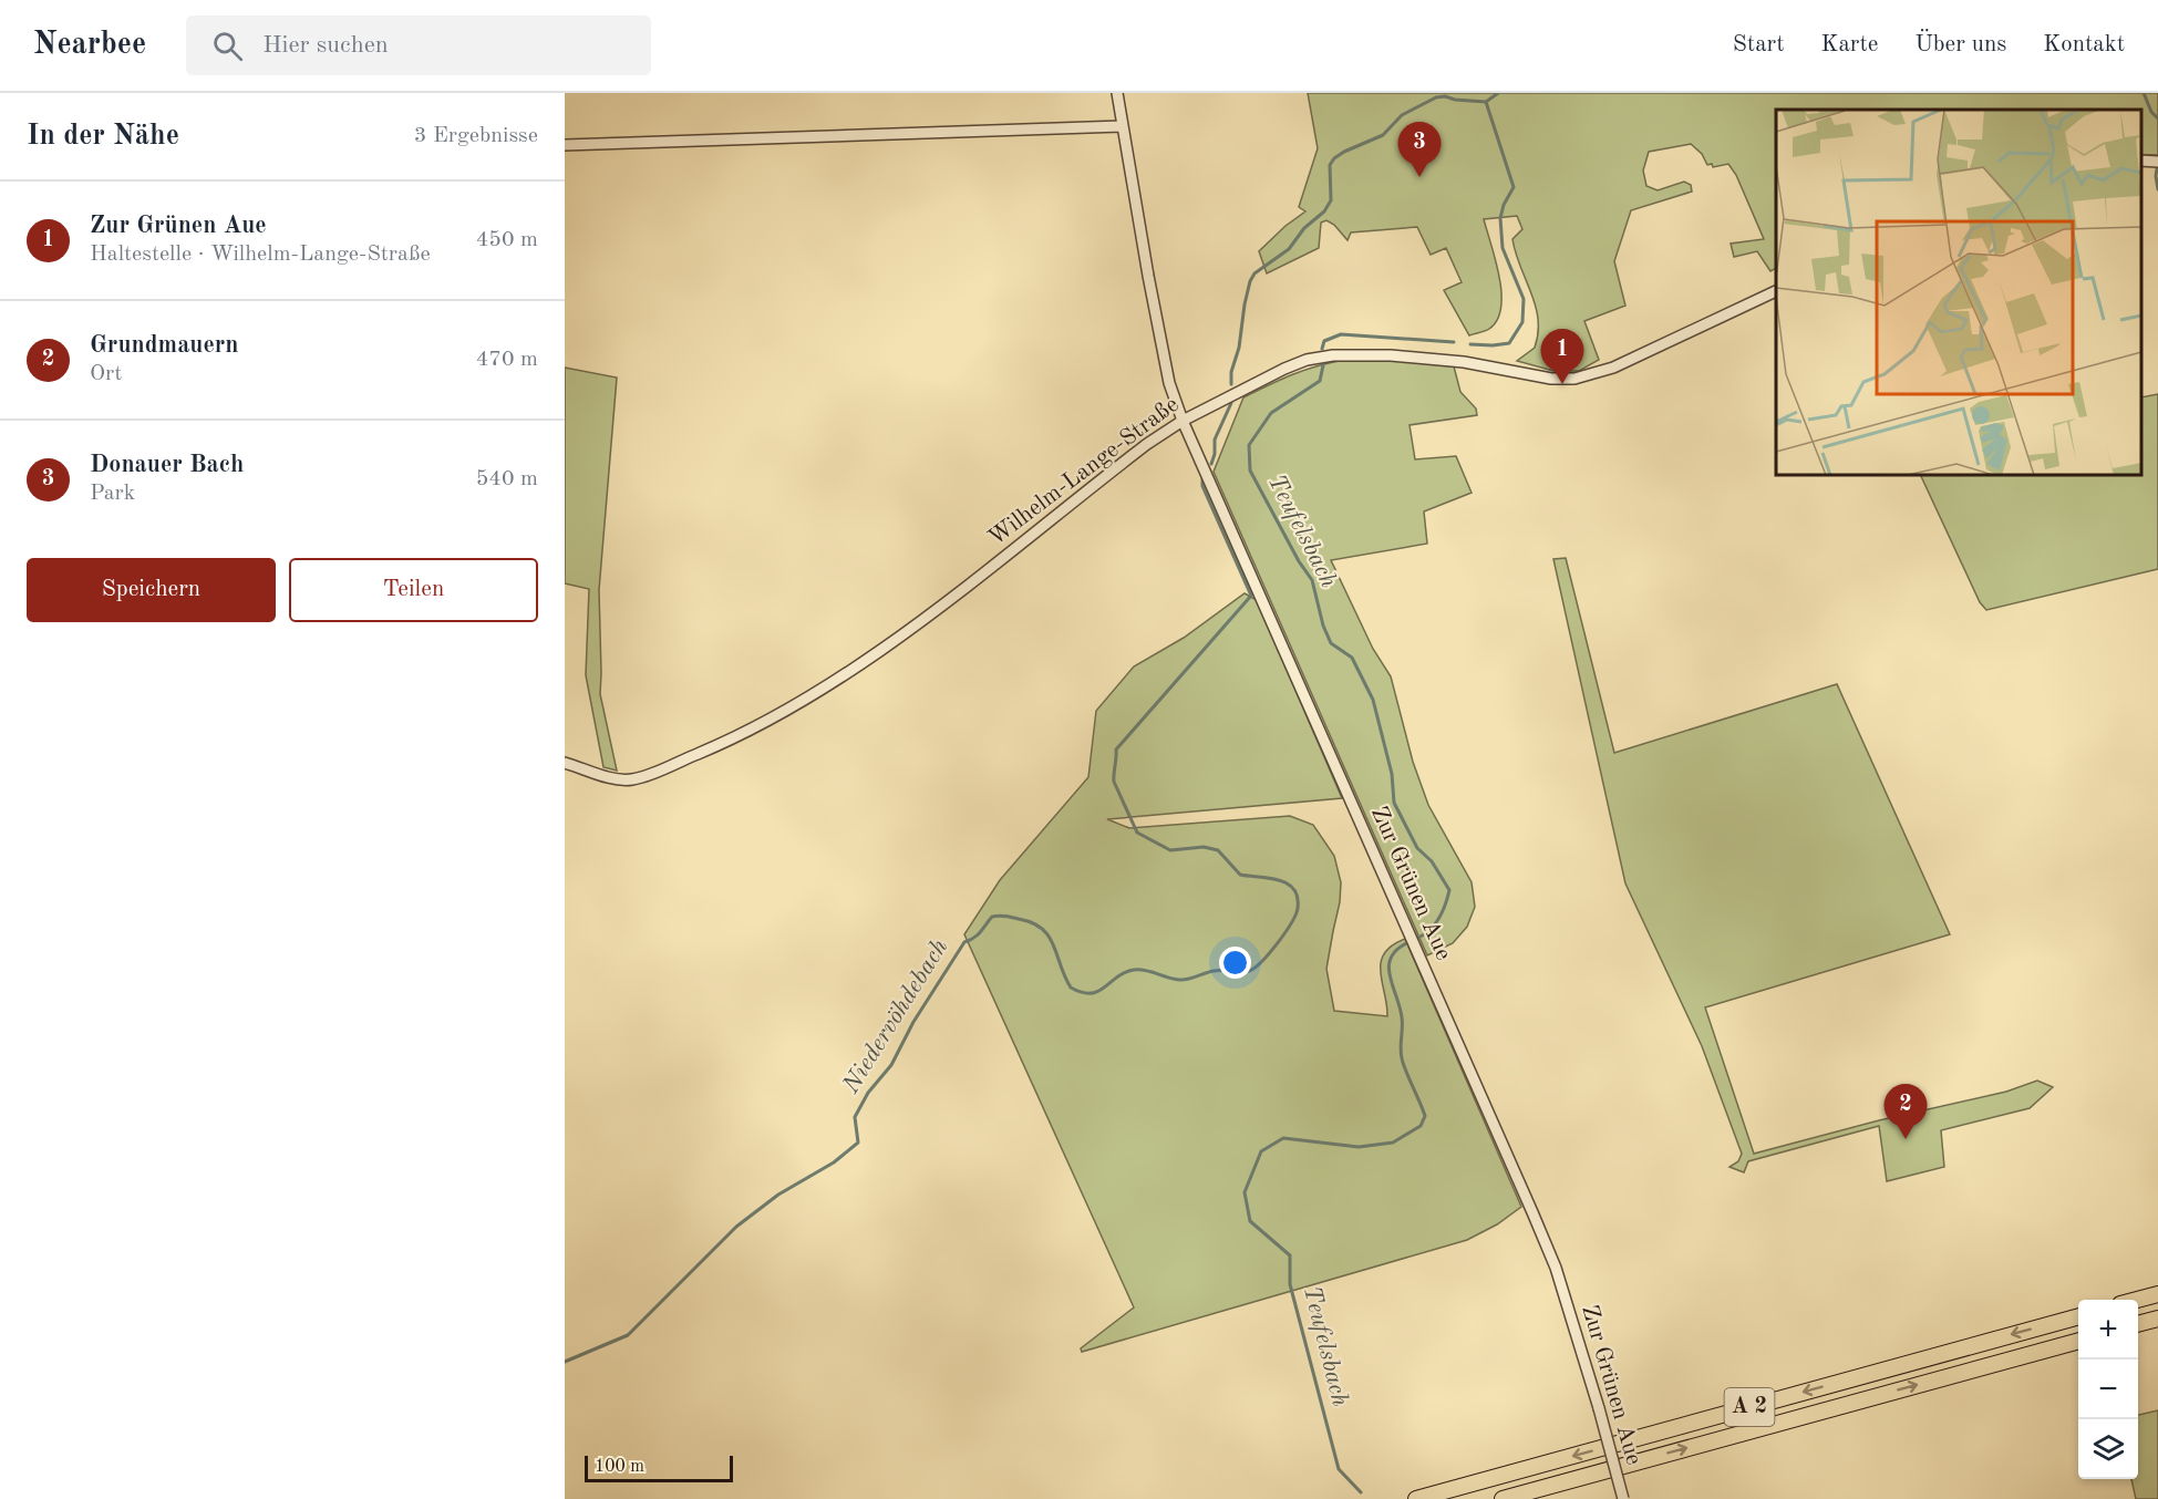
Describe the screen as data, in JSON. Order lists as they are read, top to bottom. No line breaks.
{"streets":{"highway":["A 2"],"street":["Wilhelm-Lange-Straße","Zur Grünen Aue"]},"crossings":[["Wilhelm-Lange-Straße","Zur Grünen Aue"]],"water":["Teufelsbach","Niedervöhdebach"],"scale_bar":"100 m","page":{"header":"Nearbee","search":"Hier suchen","nav":["Start","Karte","Über uns","Kontakt"],"heading":["In der Nähe","3 Ergebnisse"],"pins":["3","1","2"],"list":[{"mark":"1","name":"Zur Grünen Aue","note":"Haltestelle · Wilhelm-Lange-Straße","value":"450 m"},{"mark":"2","name":"Grundmauern","note":"Ort","value":"470 m"},{"mark":"3","name":"Donauer Bach","note":"Park","value":"540 m"}],"buttons":["Speichern","Teilen"],"map_buttons":["+","−"],"scale":"100 m"}}
